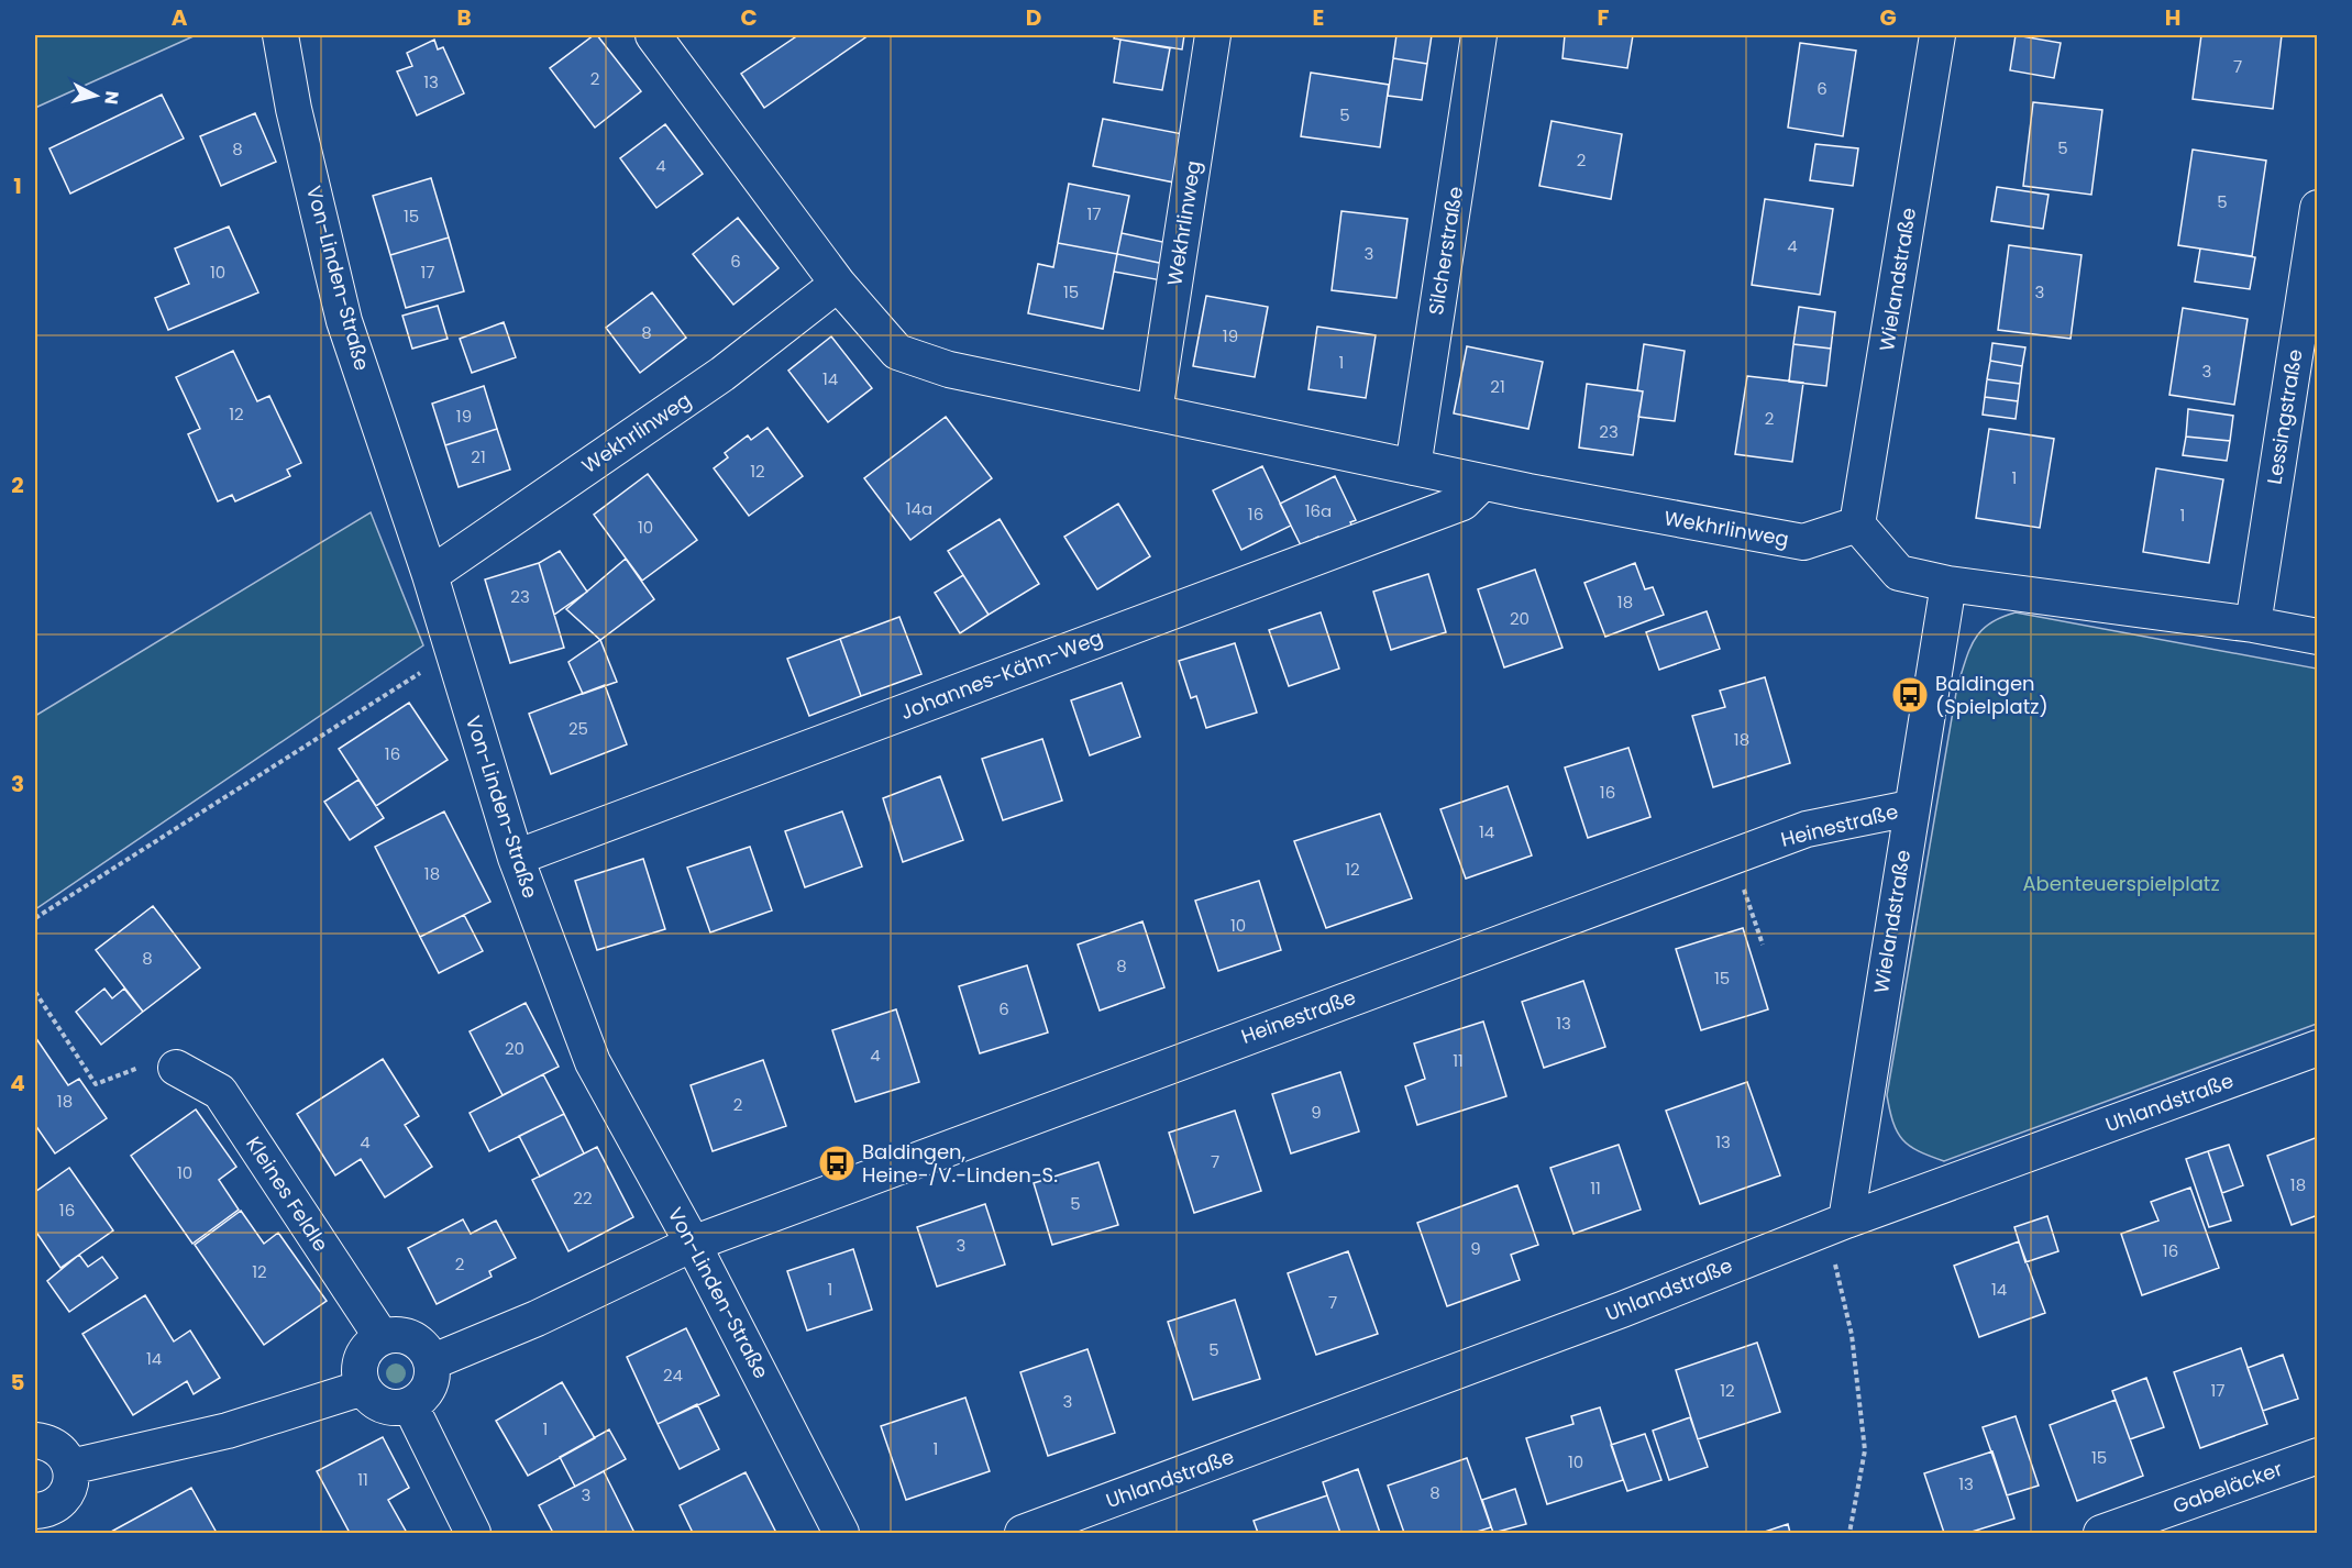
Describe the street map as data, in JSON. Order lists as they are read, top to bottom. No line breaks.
{"streets":{"street":["Wekhrlinweg","Silcherstraße","Von-Linden-Straße","Wielandstraße","Lessingstraße","Johannes-Kähn-Weg","Heinestraße","Uhlandstraße","Kleines Feldle","Gabeläcker"]},"crossings":[["Wekhrlinweg","Silcherstraße"],["Wekhrlinweg","Von-Linden-Straße"],["Wekhrlinweg","Wielandstraße"],["Wekhrlinweg","Johannes-Kähn-Weg"],["Von-Linden-Straße","Johannes-Kähn-Weg"],["Von-Linden-Straße","Heinestraße"],["Wielandstraße","Heinestraße"],["Wielandstraße","Uhlandstraße"]],"parks":["Abenteuerspielplatz"],"places":{"bus stop":["Baldingen (Spielplatz)","Baldingen, Heine-/V.-Linden-S."]},"house_numbers":["7","2","13","6","5","5","8","2","4","5","17","15","4","3","6","10","17","15","3","8","19","1","3","14","21","12","19","2","23","21","12","1","14a","16a","16","1","10","23","18","20","25","18","16","16","14","12","18","10","8","8","15","6","13","20","4","11","18","2","9","4","13","7","10","18","11","22","5","16","3","9","16","2","12","1","14","7","5","14","24","12","17","3","1","1","15","10","11","13","8","3"],"north":"right","grid":{"columns":["A","B","C","D","E","F","G","H"],"rows":["1","2","3","4","5"]}}
